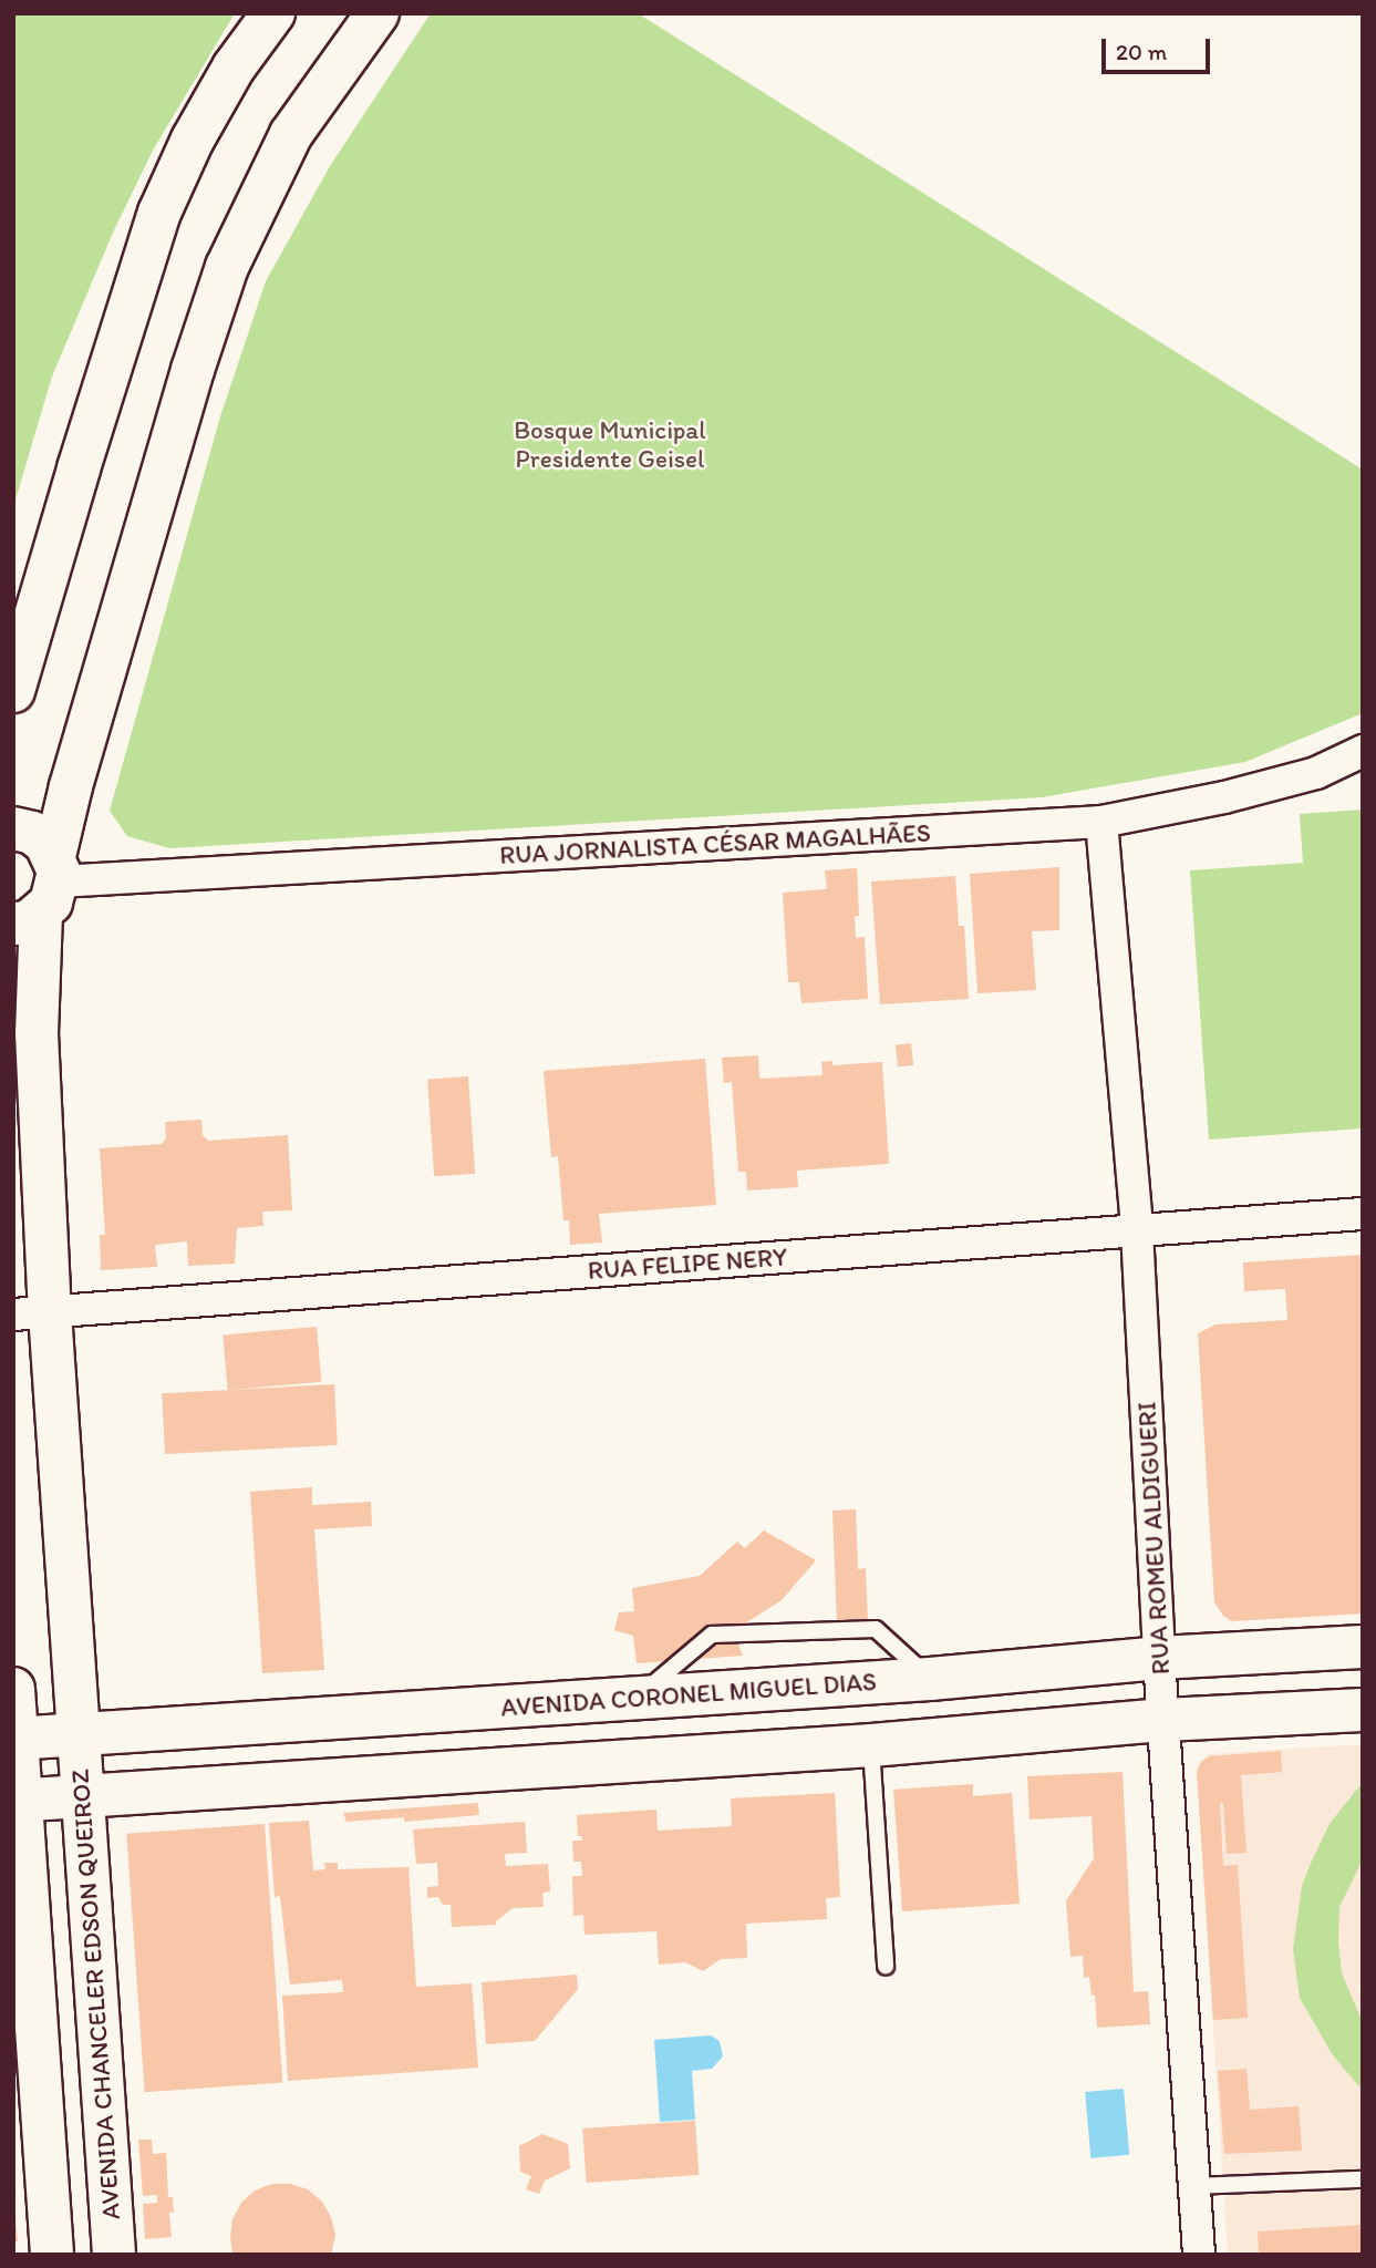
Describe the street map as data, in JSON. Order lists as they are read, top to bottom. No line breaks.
{"streets":{"main road":["AVENIDA CORONEL MIGUEL DIAS","AVENIDA CHANCELER EDSON QUEIROZ"],"street":["RUA JORNALISTA CÉSAR MAGALHÃES","RUA FELIPE NERY","RUA ROMEU ALDIGUERI"]},"crossings":[["RUA JORNALISTA CÉSAR MAGALHÃES","RUA ROMEU ALDIGUERI"],["RUA JORNALISTA CÉSAR MAGALHÃES","AVENIDA CHANCELER EDSON QUEIROZ"],["RUA FELIPE NERY","RUA ROMEU ALDIGUERI"],["RUA FELIPE NERY","AVENIDA CHANCELER EDSON QUEIROZ"],["RUA ROMEU ALDIGUERI","AVENIDA CORONEL MIGUEL DIAS"],["AVENIDA CORONEL MIGUEL DIAS","AVENIDA CHANCELER EDSON QUEIROZ"]],"parks":["Bosque Municipal Presidente Geisel"],"scale_bar":"20 m"}
